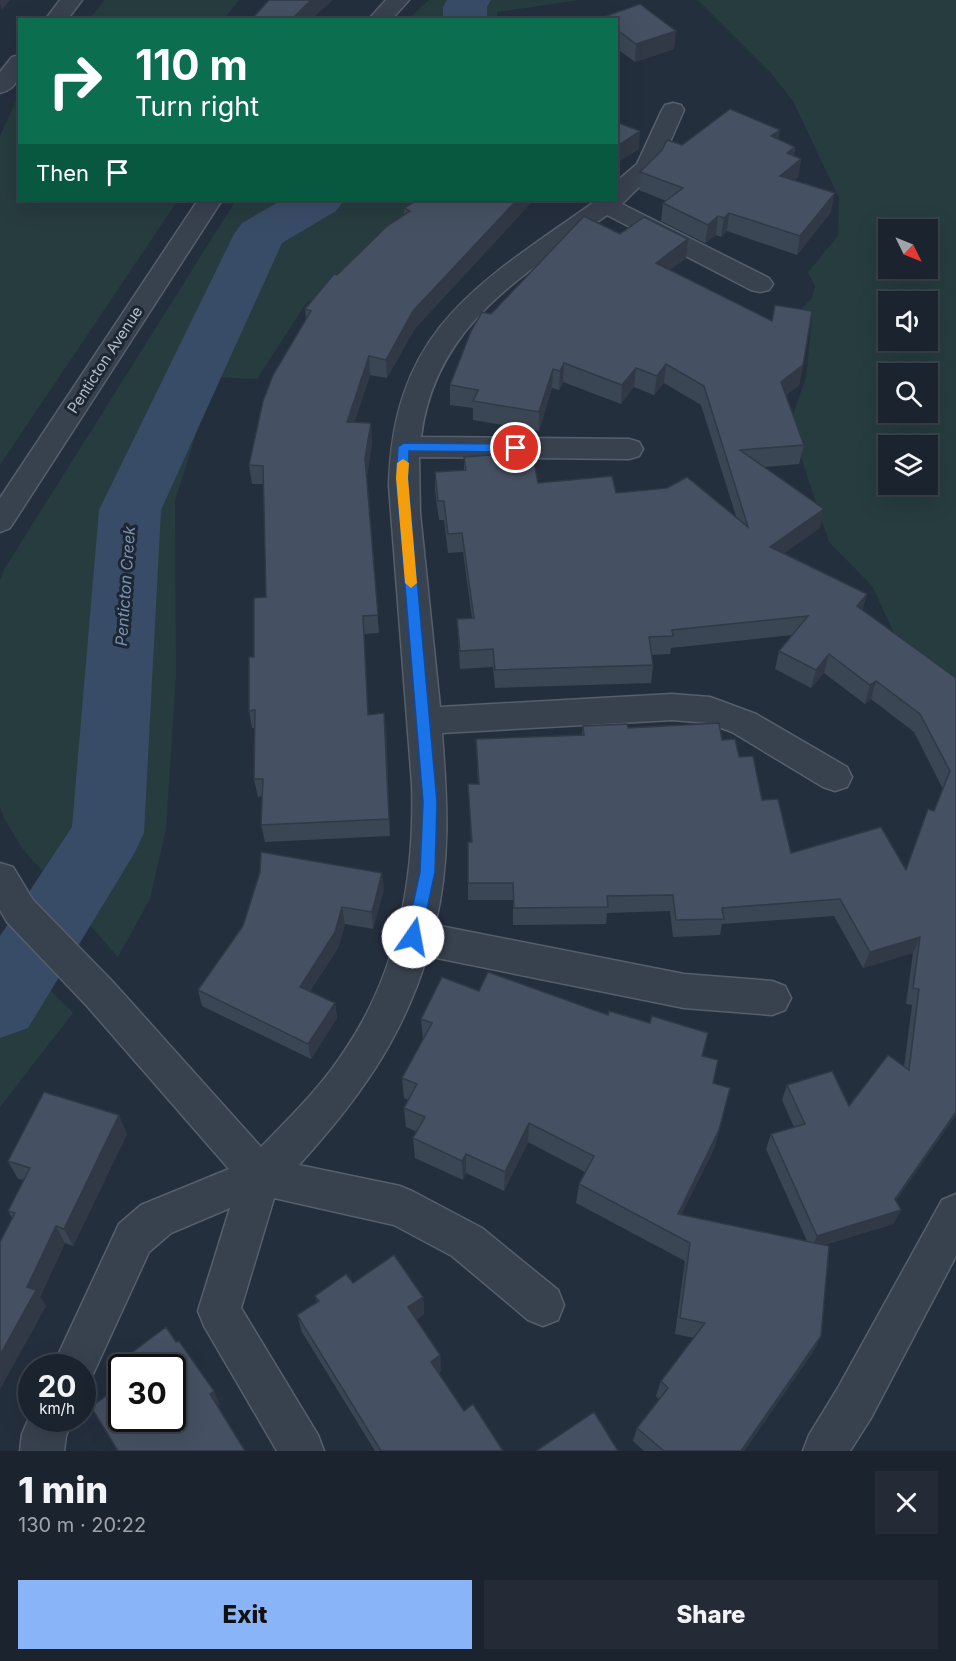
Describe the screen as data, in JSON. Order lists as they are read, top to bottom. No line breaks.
{"streets":{"street":["Penticton Avenue"]},"water":["Penticton Creek"],"north":"bottom right","page":{"turn":["110 m","Turn right"],"then":"Then","speed":"20 km/h","limit":"30","heading":["1 min","130 m · 20:22"],"buttons":["Exit","Share"]}}
